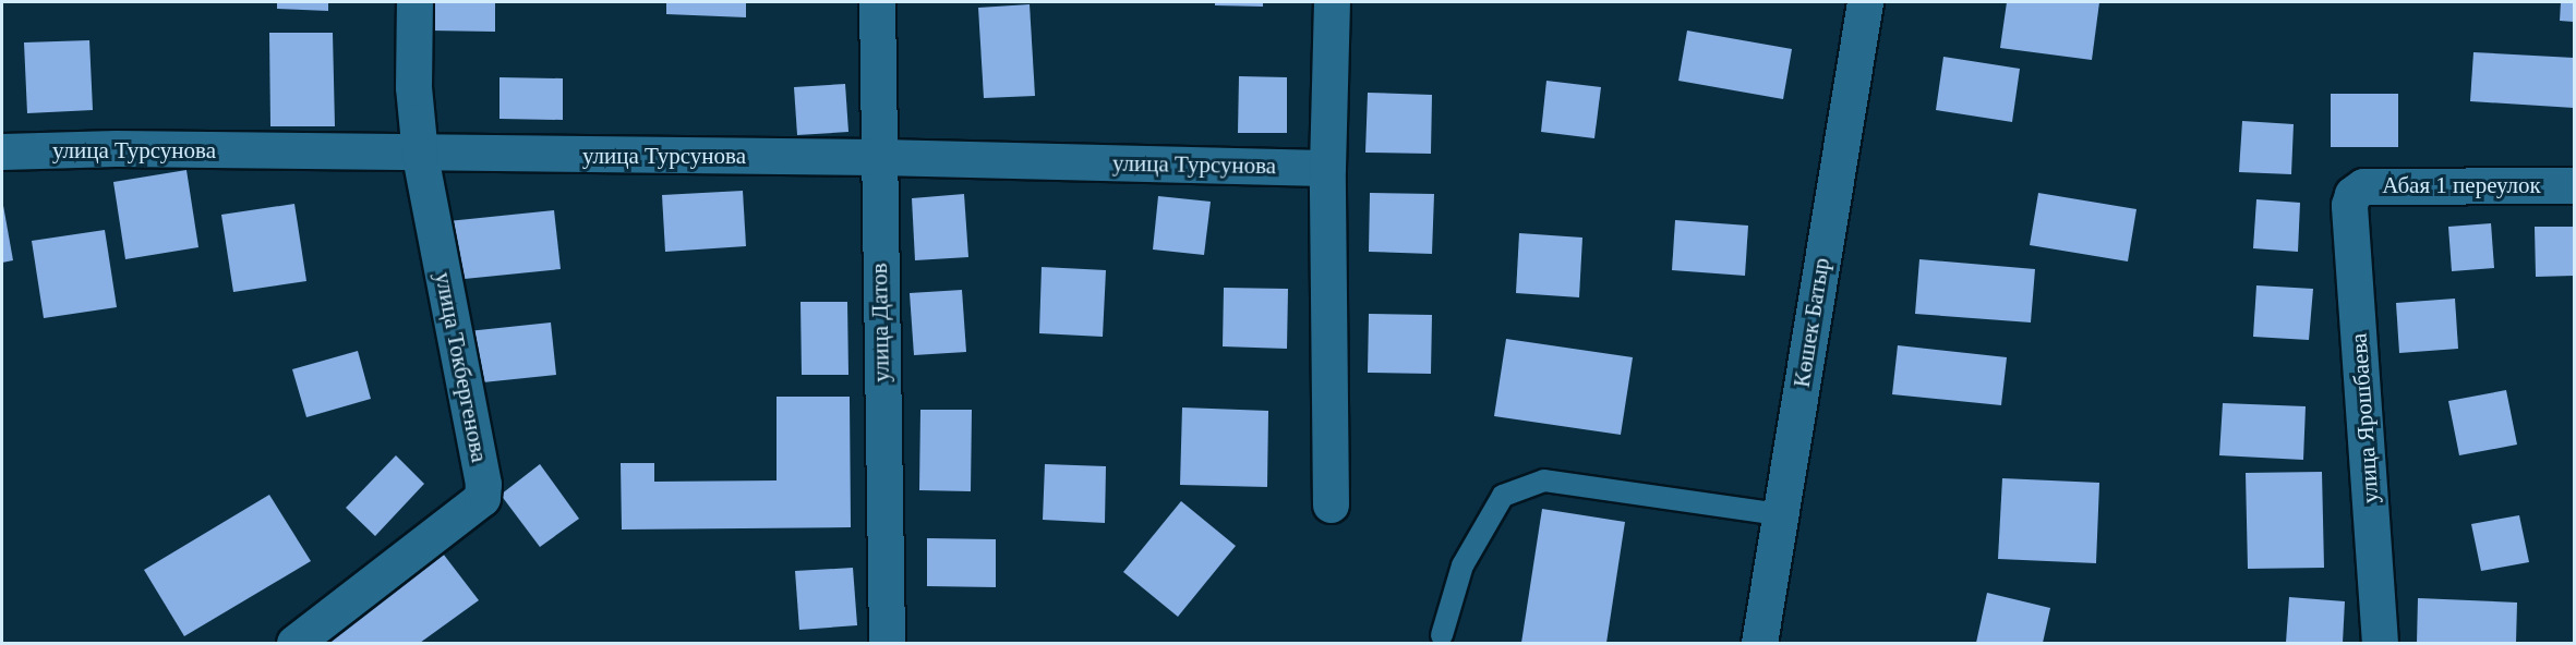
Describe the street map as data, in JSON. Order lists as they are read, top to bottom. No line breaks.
{"streets":{"street":["улица Турсунова","Абая 1 переулок","улица Датов","Көшек Батыр","улица Токбергенова","улица Ярошбаева"]},"crossings":[["улица Турсунова","улица Датов"],["улица Турсунова","улица Токбергенова"],["Абая 1 переулок","улица Ярошбаева"]]}
